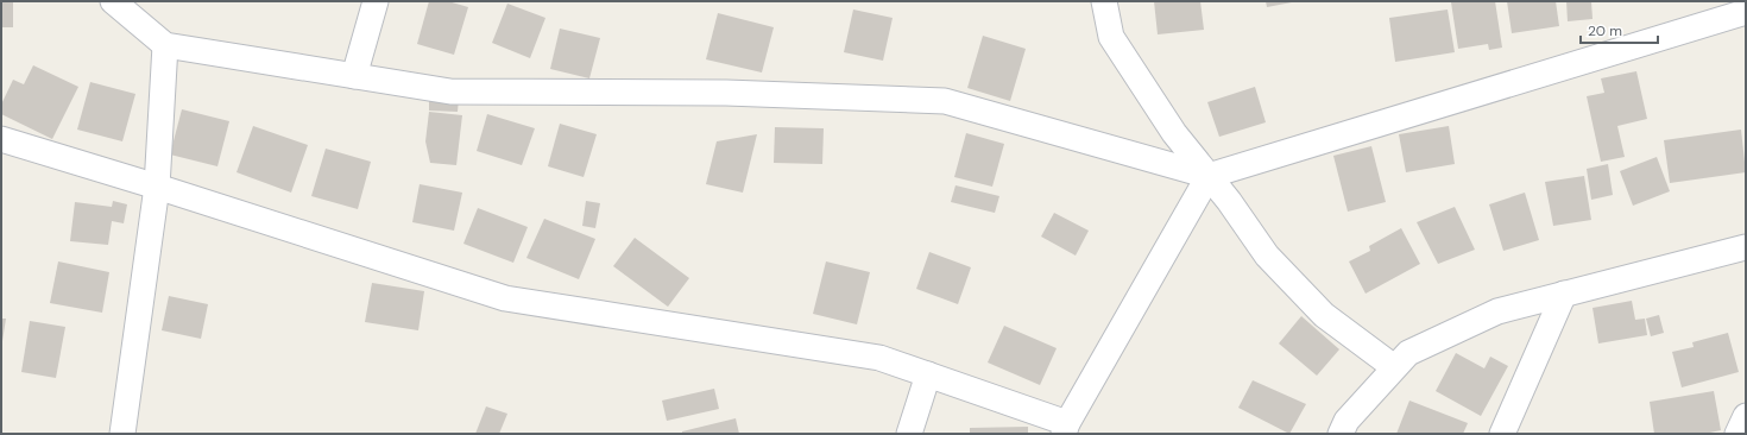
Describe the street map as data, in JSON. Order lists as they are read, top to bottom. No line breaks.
{"scale_bar":"20 m"}
